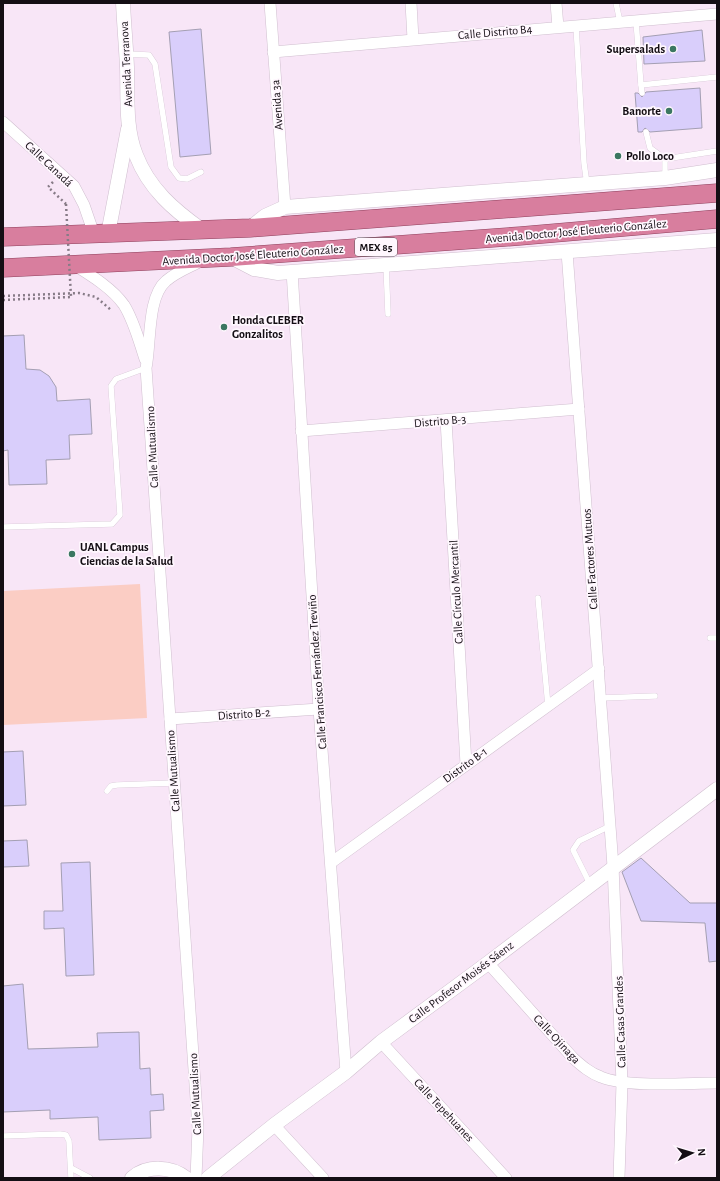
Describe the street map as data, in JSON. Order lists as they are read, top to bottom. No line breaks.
{"streets":{"highway":["Avenida Doctor José Eleuterio González","MEX 85"],"street":["Calle Distrito B4","Avenida Terranova","Avenida 3a","Calle Canadá","Distrito B-3","Calle Mutualismo","Calle Factores Mutuos","Calle Círculo Mercantil","Calle Francisco Fernández Treviño","Distrito B-2","Distrito B-1","Calle Profesor Moisés Sáenz","Calle Casas Grandes","Calle Ojinaga","Calle Tepehuanes"]},"crossings":[["Calle Distrito B4","Avenida 3a"],["Avenida Terranova","Calle Canadá"],["Avenida Terranova","MEX 85"],["Calle Canadá","MEX 85"],["Avenida Doctor José Eleuterio González","Calle Mutualismo"],["Distrito B-3","Calle Factores Mutuos"],["Distrito B-3","Calle Círculo Mercantil"],["Distrito B-3","Calle Francisco Fernández Treviño"],["Calle Mutualismo","Distrito B-2"],["Calle Factores Mutuos","Distrito B-1"],["Calle Factores Mutuos","Calle Profesor Moisés Sáenz"],["Calle Factores Mutuos","Calle Casas Grandes"],["Calle Círculo Mercantil","Distrito B-1"],["Calle Francisco Fernández Treviño","Distrito B-2"],["Calle Francisco Fernández Treviño","Distrito B-1"],["Calle Francisco Fernández Treviño","Calle Profesor Moisés Sáenz"],["Calle Profesor Moisés Sáenz","Calle Casas Grandes"],["Calle Profesor Moisés Sáenz","Calle Ojinaga"],["Calle Profesor Moisés Sáenz","Calle Tepehuanes"],["Calle Casas Grandes","Calle Ojinaga"]],"places":["Supersalads","Banorte","Pollo Loco","Honda CLEBER Gonzalitos","UANL Campus Ciencias de la Salud"],"north":"right"}
